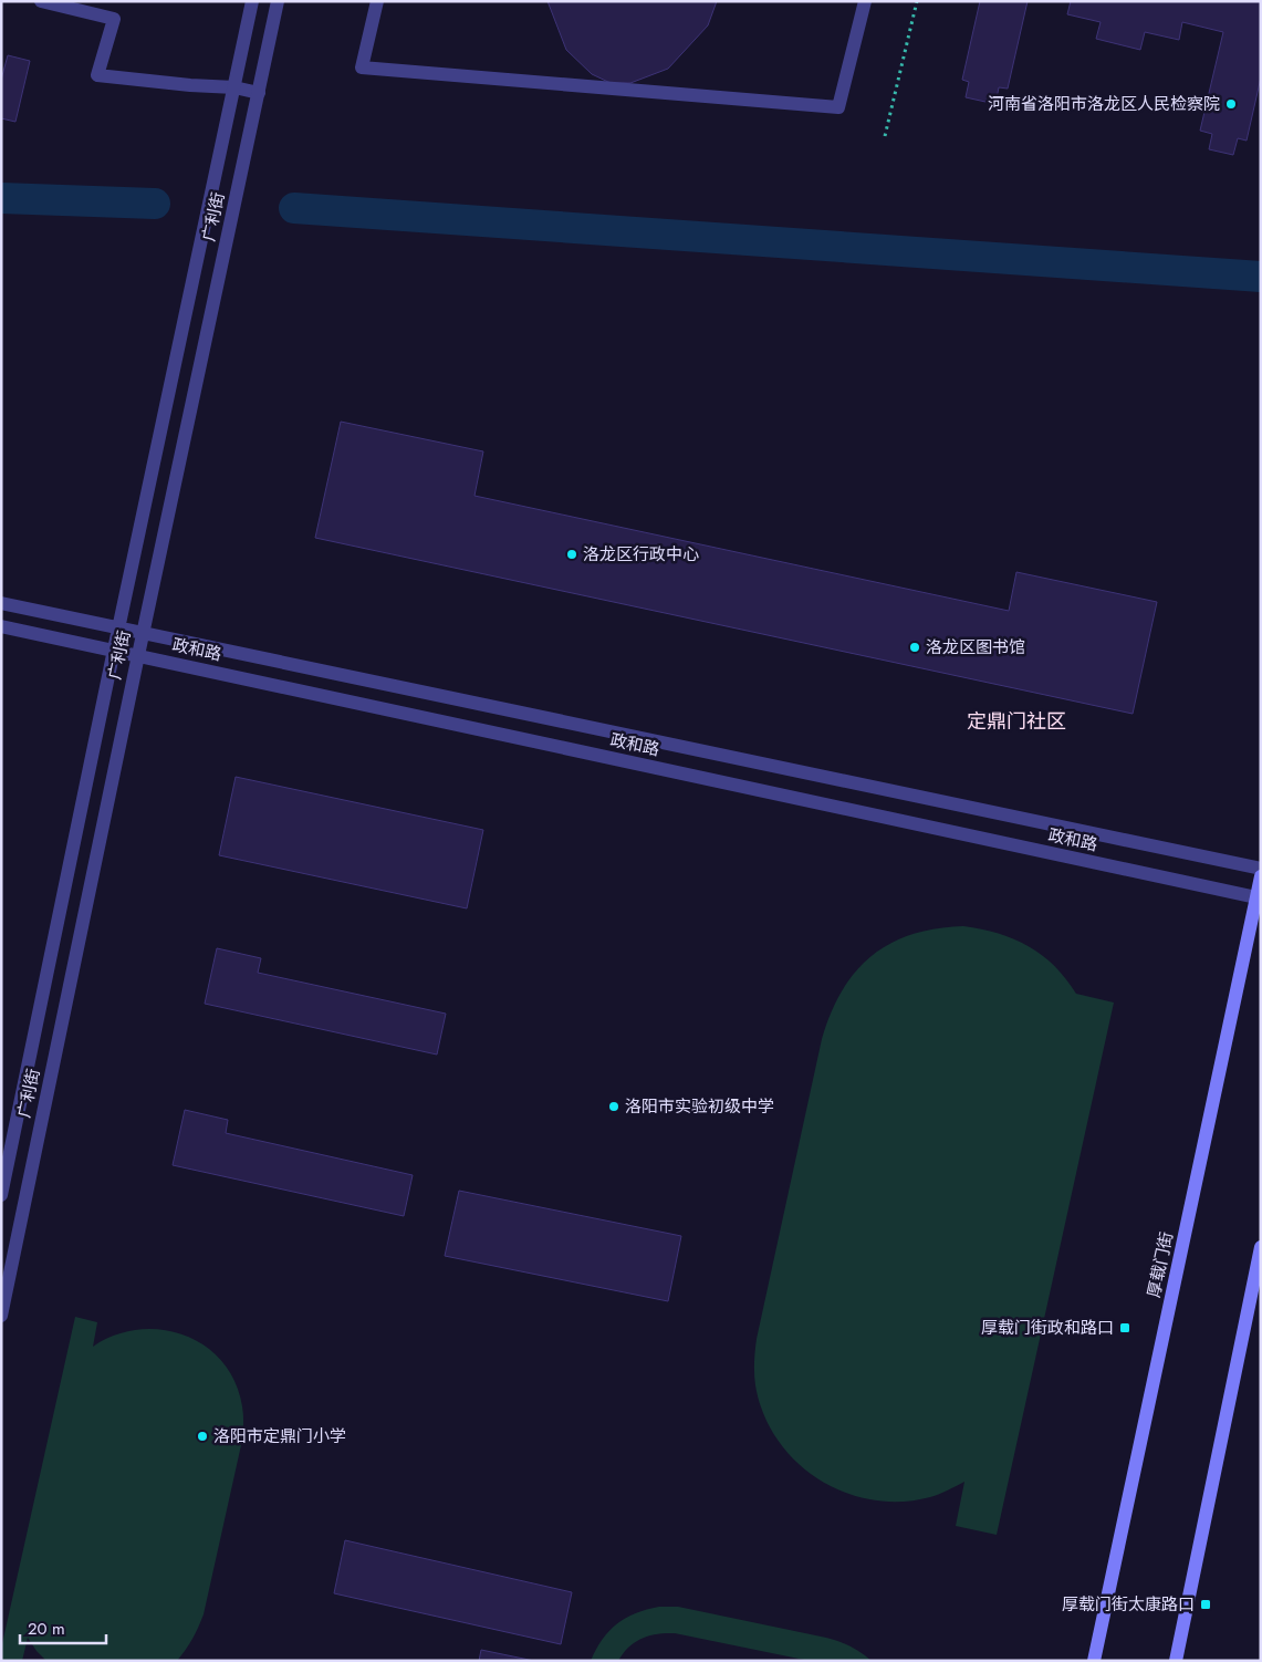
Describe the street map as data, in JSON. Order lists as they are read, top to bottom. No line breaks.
{"streets":{"main road":["厚载门街"],"street":["广利街","政和路"]},"crossings":[["广利街","政和路"],["政和路","厚载门街"]],"districts":["定鼎门社区"],"places":{"other":["河南省洛阳市洛龙区人民检察院","洛龙区行政中心","洛龙区图书馆","洛阳市实验初级中学","洛阳市定鼎门小学"],"transit":["厚载门街政和路口","厚载门街太康路口"]},"scale_bar":"20 m"}
